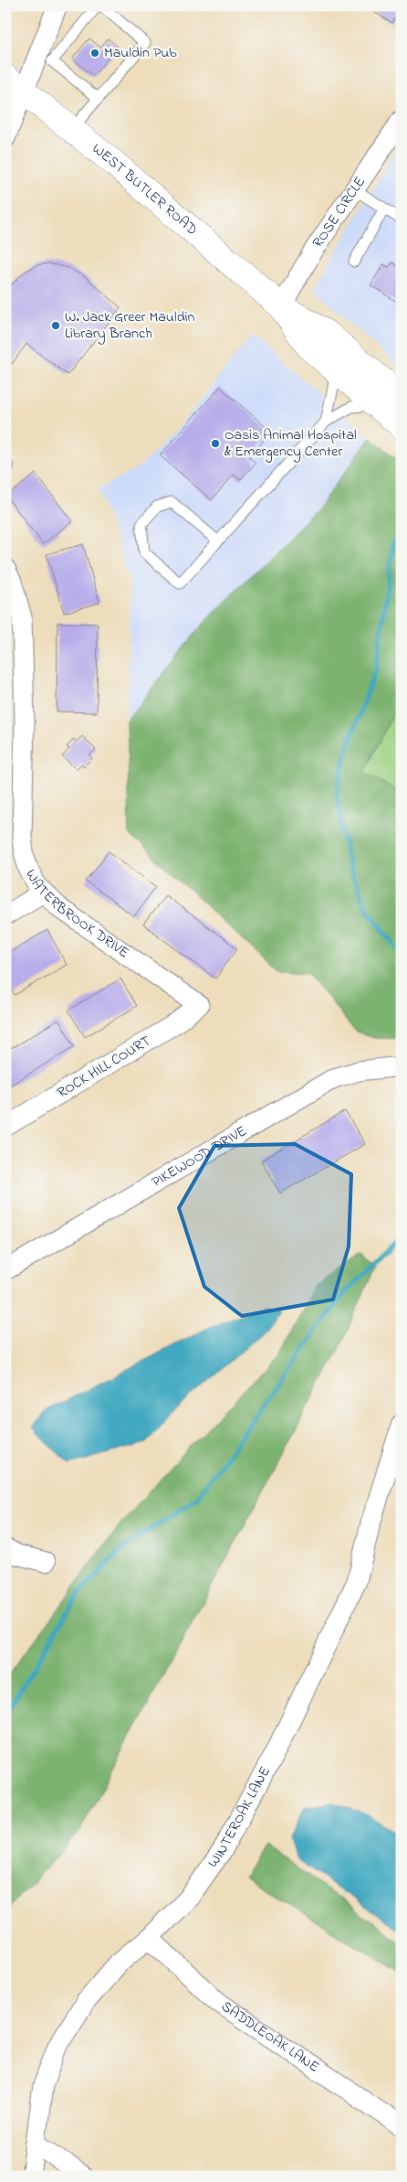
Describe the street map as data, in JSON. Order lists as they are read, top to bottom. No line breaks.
{"streets":{"main road":["WEST BUTLER ROAD"],"street":["ROSE CIRCLE","WATERBROOK DRIVE","ROCK HILL COURT","PIKEWOOD DRIVE","WINTEROAK LANE","SADDLEOAK LANE"]},"crossings":[["WEST BUTLER ROAD","ROSE CIRCLE"],["WATERBROOK DRIVE","ROCK HILL COURT"],["WINTEROAK LANE","SADDLEOAK LANE"]],"places":["Mauldin Pub","W. Jack Greer Mauldin Library Branch","Oasis Animal Hospital & Emergency Center"]}
